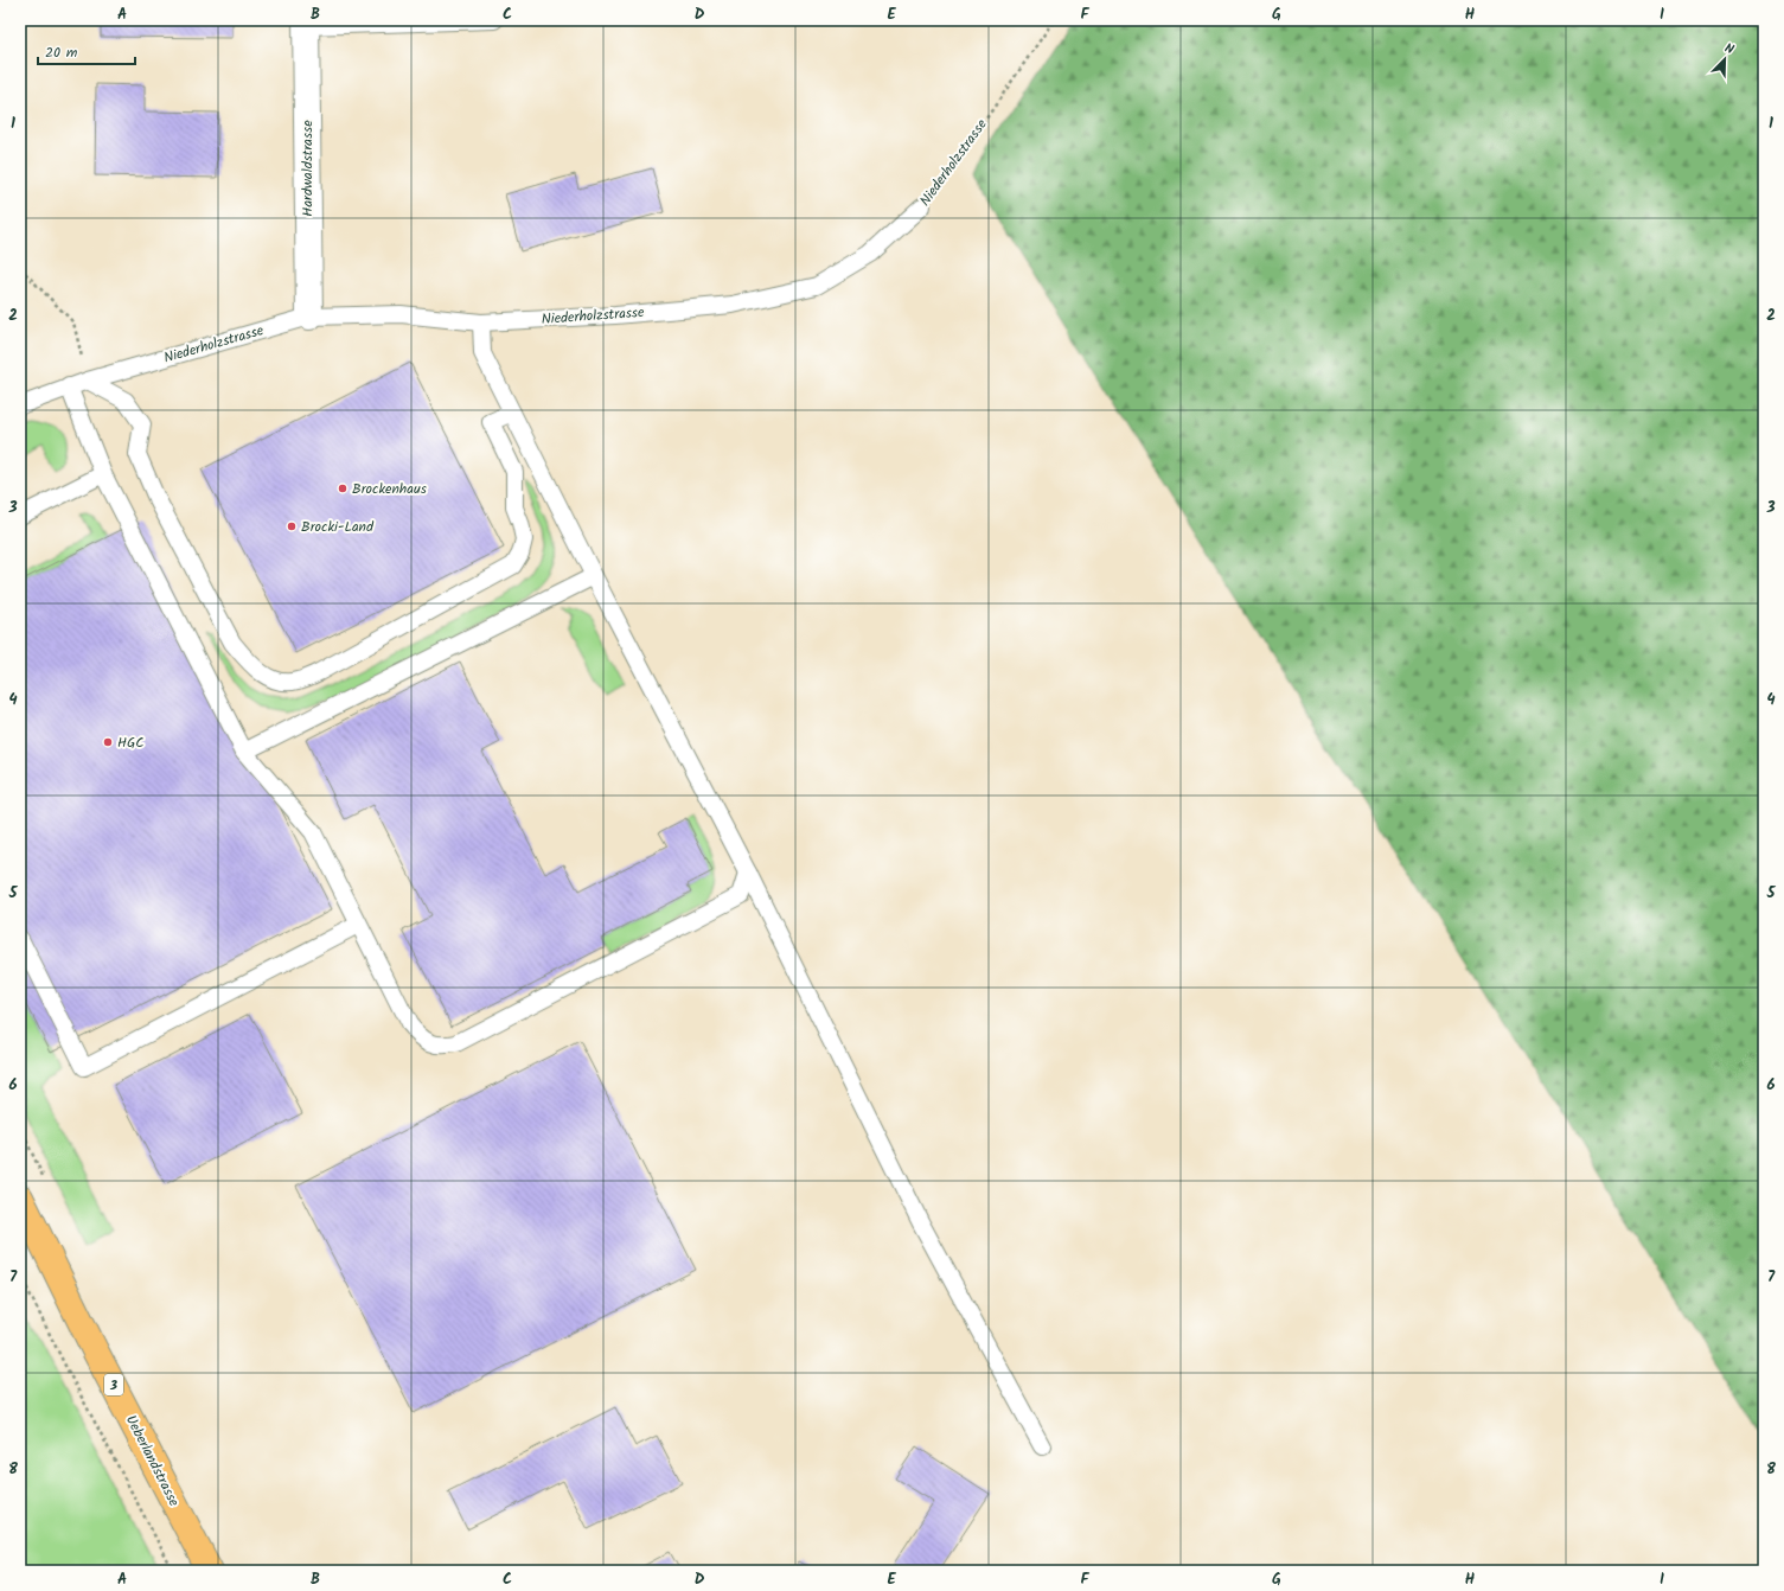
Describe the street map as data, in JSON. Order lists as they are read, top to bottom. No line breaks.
{"streets":{"main road":["3","Ueberlandstrasse"],"street":["Hardwaldstrasse"],"lane":["Niederholzstrasse"]},"crossings":[["Niederholzstrasse","Hardwaldstrasse"]],"places":["Brockenhaus","Brocki-Land","HGC"],"scale_bar":"20 m","north":"top right","grid":{"columns":["A","B","C","D","E","F","G","H","I"],"rows":["1","2","3","4","5","6","7","8"]}}
